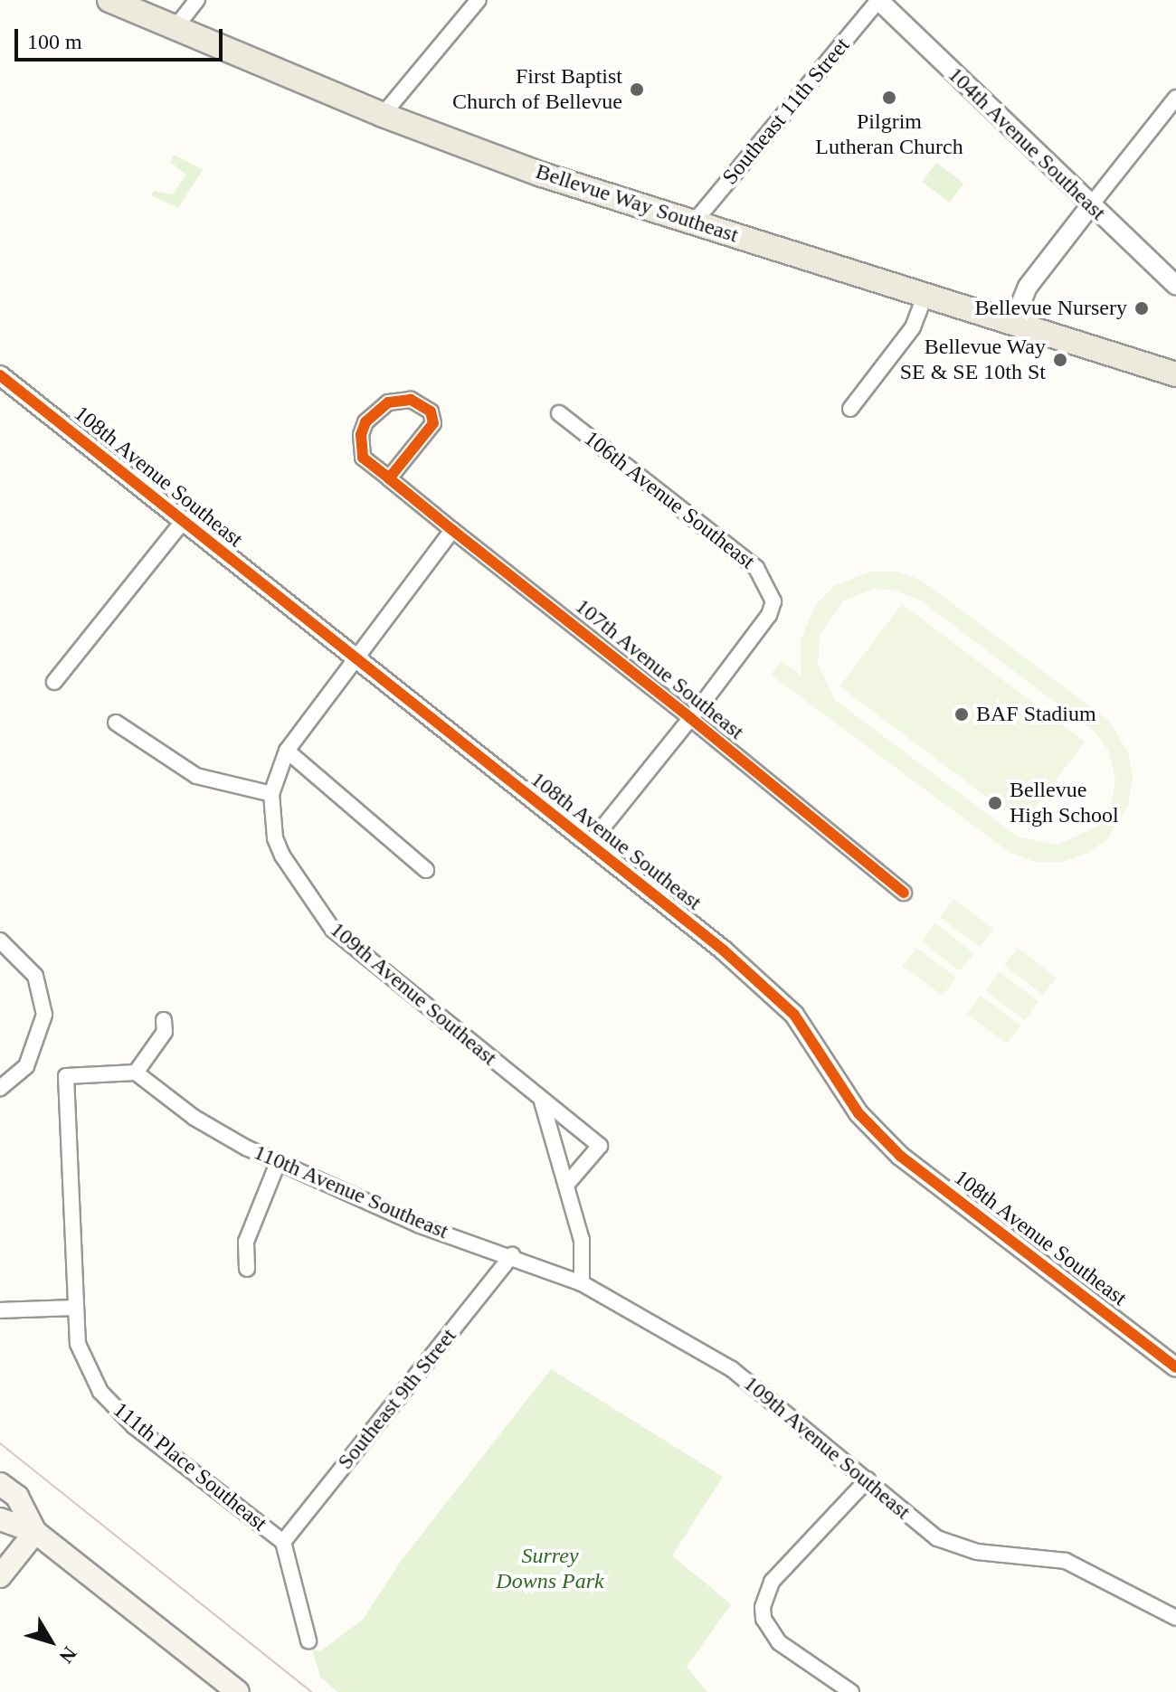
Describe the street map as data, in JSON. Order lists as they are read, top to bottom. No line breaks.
{"streets":{"main road":["Bellevue Way Southeast"],"street":["Southeast 11th Street","104th Avenue Southeast","108th Avenue Southeast","106th Avenue Southeast","107th Avenue Southeast","109th Avenue Southeast","110th Avenue Southeast","Southeast 9th Street","111th Place Southeast"]},"crossings":[["Southeast 11th Street","104th Avenue Southeast"],["Southeast 11th Street","Bellevue Way Southeast"],["106th Avenue Southeast","107th Avenue Southeast"],["109th Avenue Southeast","110th Avenue Southeast"],["110th Avenue Southeast","Southeast 9th Street"],["110th Avenue Southeast","111th Place Southeast"],["Southeast 9th Street","111th Place Southeast"]],"parks":["Surrey Downs Park"],"places":["First Baptist Church of Bellevue","Pilgrim Lutheran Church","Bellevue Nursery","Bellevue Way SE & SE 10th St","BAF Stadium","Bellevue High School"],"scale_bar":"100 m","north":"bottom right"}
